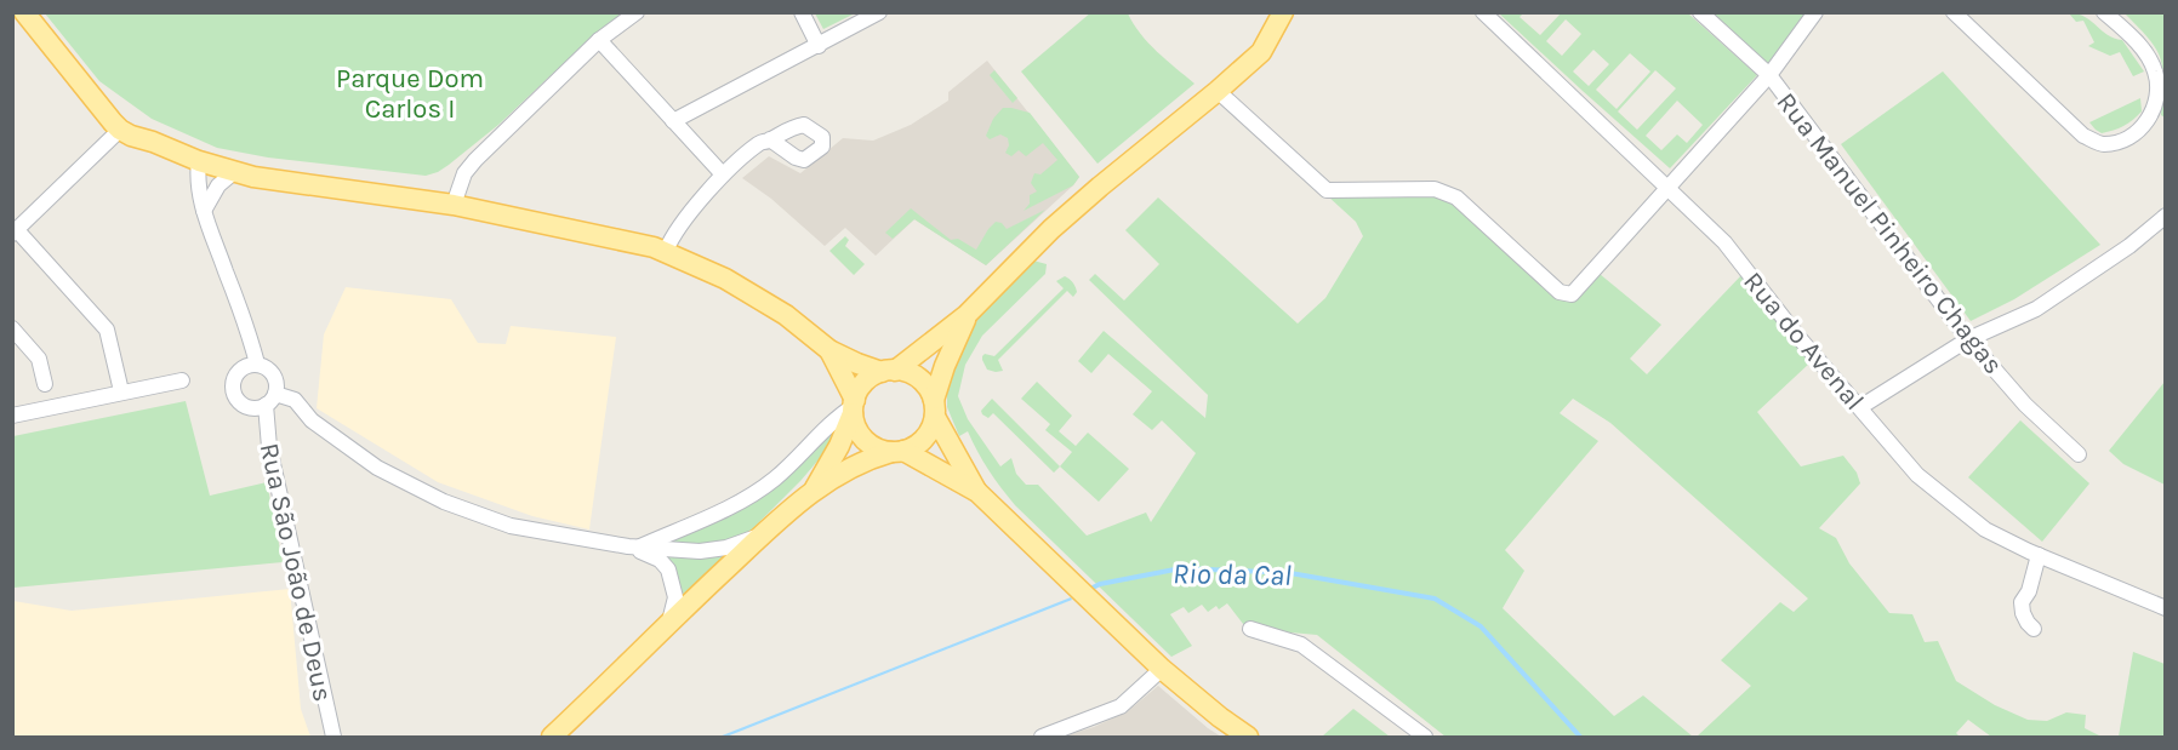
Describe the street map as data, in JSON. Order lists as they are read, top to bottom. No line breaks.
{"streets":{"street":["Rua Manuel Pinheiro Chagas","Rua do Avenal","Rua São João de Deus"]},"water":["Rio da Cal"],"parks":["Parque Dom Carlos I"]}
